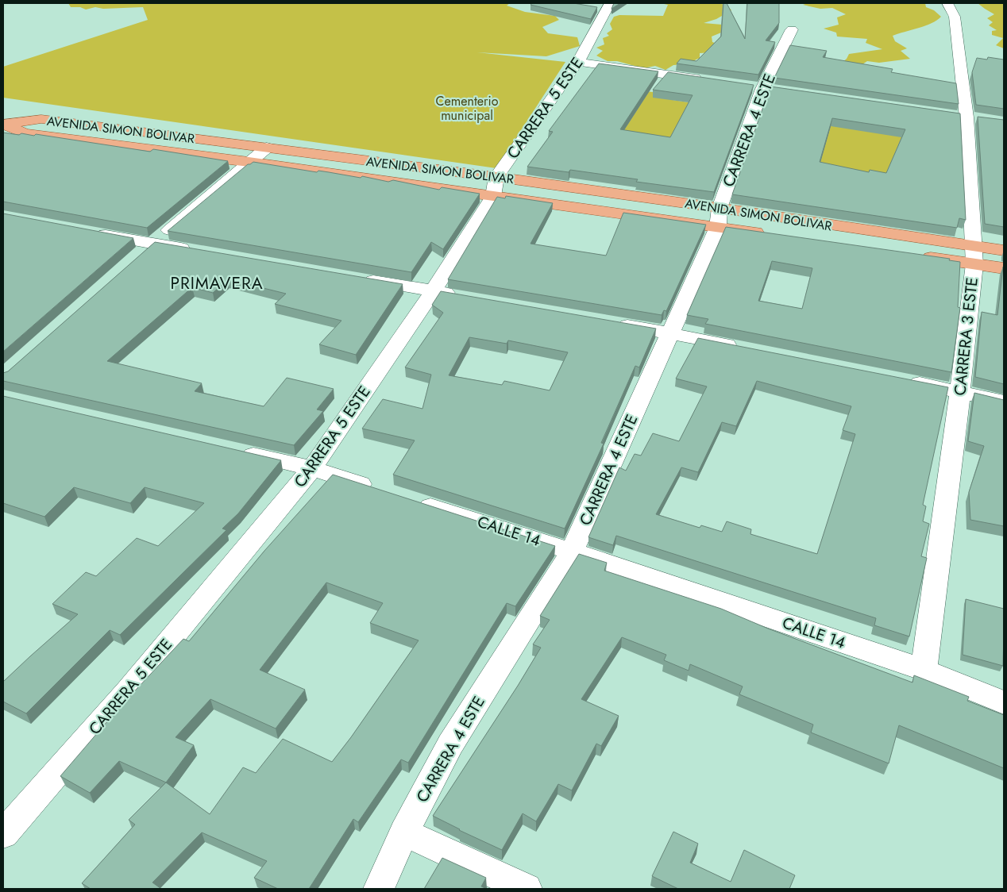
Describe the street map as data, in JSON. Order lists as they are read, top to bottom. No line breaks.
{"streets":{"main road":["AVENIDA SIMON BOLIVAR"],"street":["CARRERA 5 ESTE","CARRERA 4 ESTE","CARRERA 3 ESTE","CALLE 14"]},"crossings":[["CARRERA 5 ESTE","AVENIDA SIMON BOLIVAR"],["AVENIDA SIMON BOLIVAR","CARRERA 4 ESTE"],["AVENIDA SIMON BOLIVAR","CARRERA 3 ESTE"],["CARRERA 4 ESTE","CALLE 14"],["CARRERA 3 ESTE","CALLE 14"]],"districts":["PRIMAVERA"],"parks":["Cementerio municipal"]}
